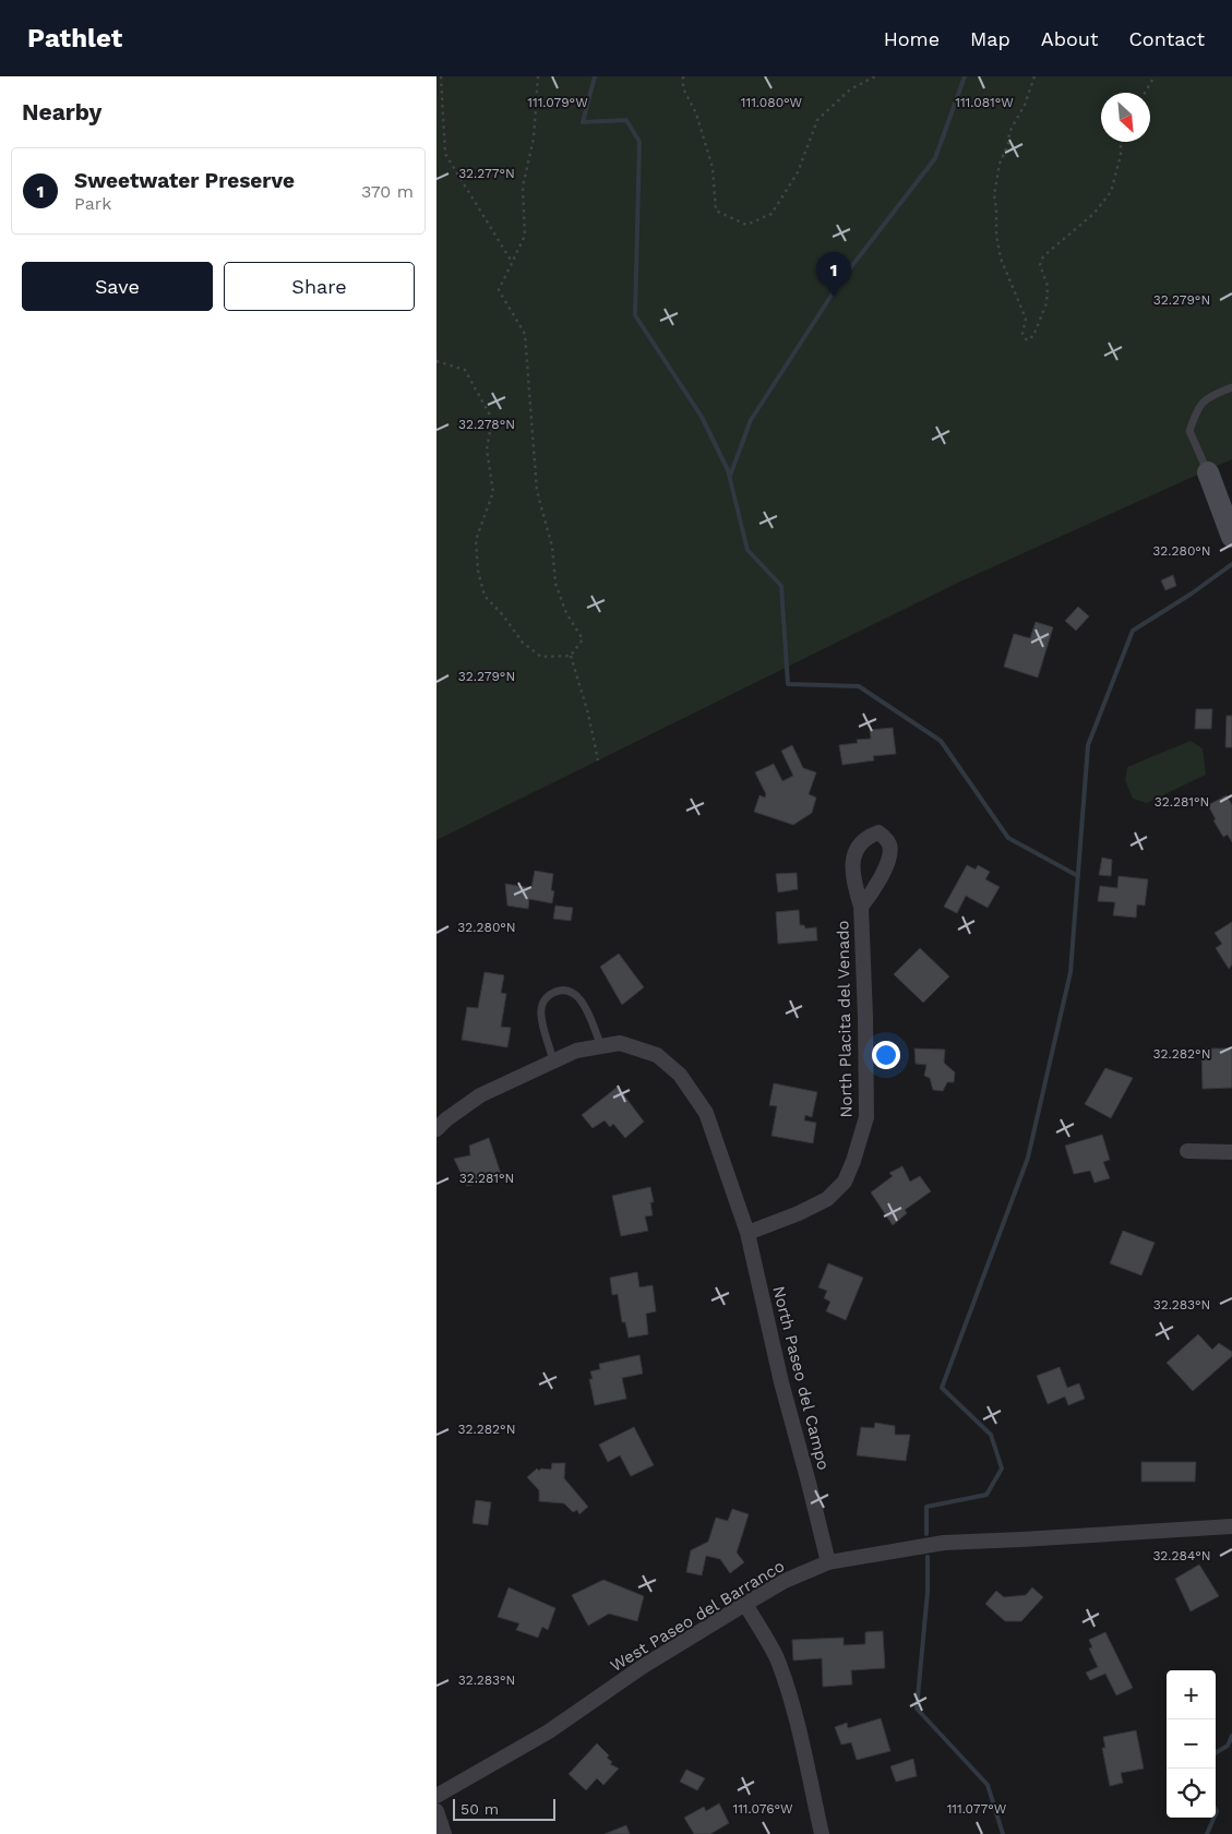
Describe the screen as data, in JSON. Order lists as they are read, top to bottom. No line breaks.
{"streets":{"street":["North Placita del Venado","North Paseo del Campo","West Paseo del Barranco"]},"crossings":[["North Placita del Venado","North Paseo del Campo"],["North Paseo del Campo","West Paseo del Barranco"]],"scale_bar":"50 m","north":"bottom right","page":{"header":"Pathlet","nav":["Home","Map","About","Contact"],"heading":"Nearby","list":[{"mark":"1","name":"Sweetwater Preserve","note":"Park","value":"370 m"}],"buttons":["Save","Share"],"pins":"1","map_buttons":["+","−"],"scale":"50 m"},"coordinates":["111.079°W","111.080°W","111.081°W","32.277°N","32.279°N","32.278°N","32.280°N","32.281°N","32.282°N","32.283°N","32.284°N","111.076°W","111.077°W"]}
